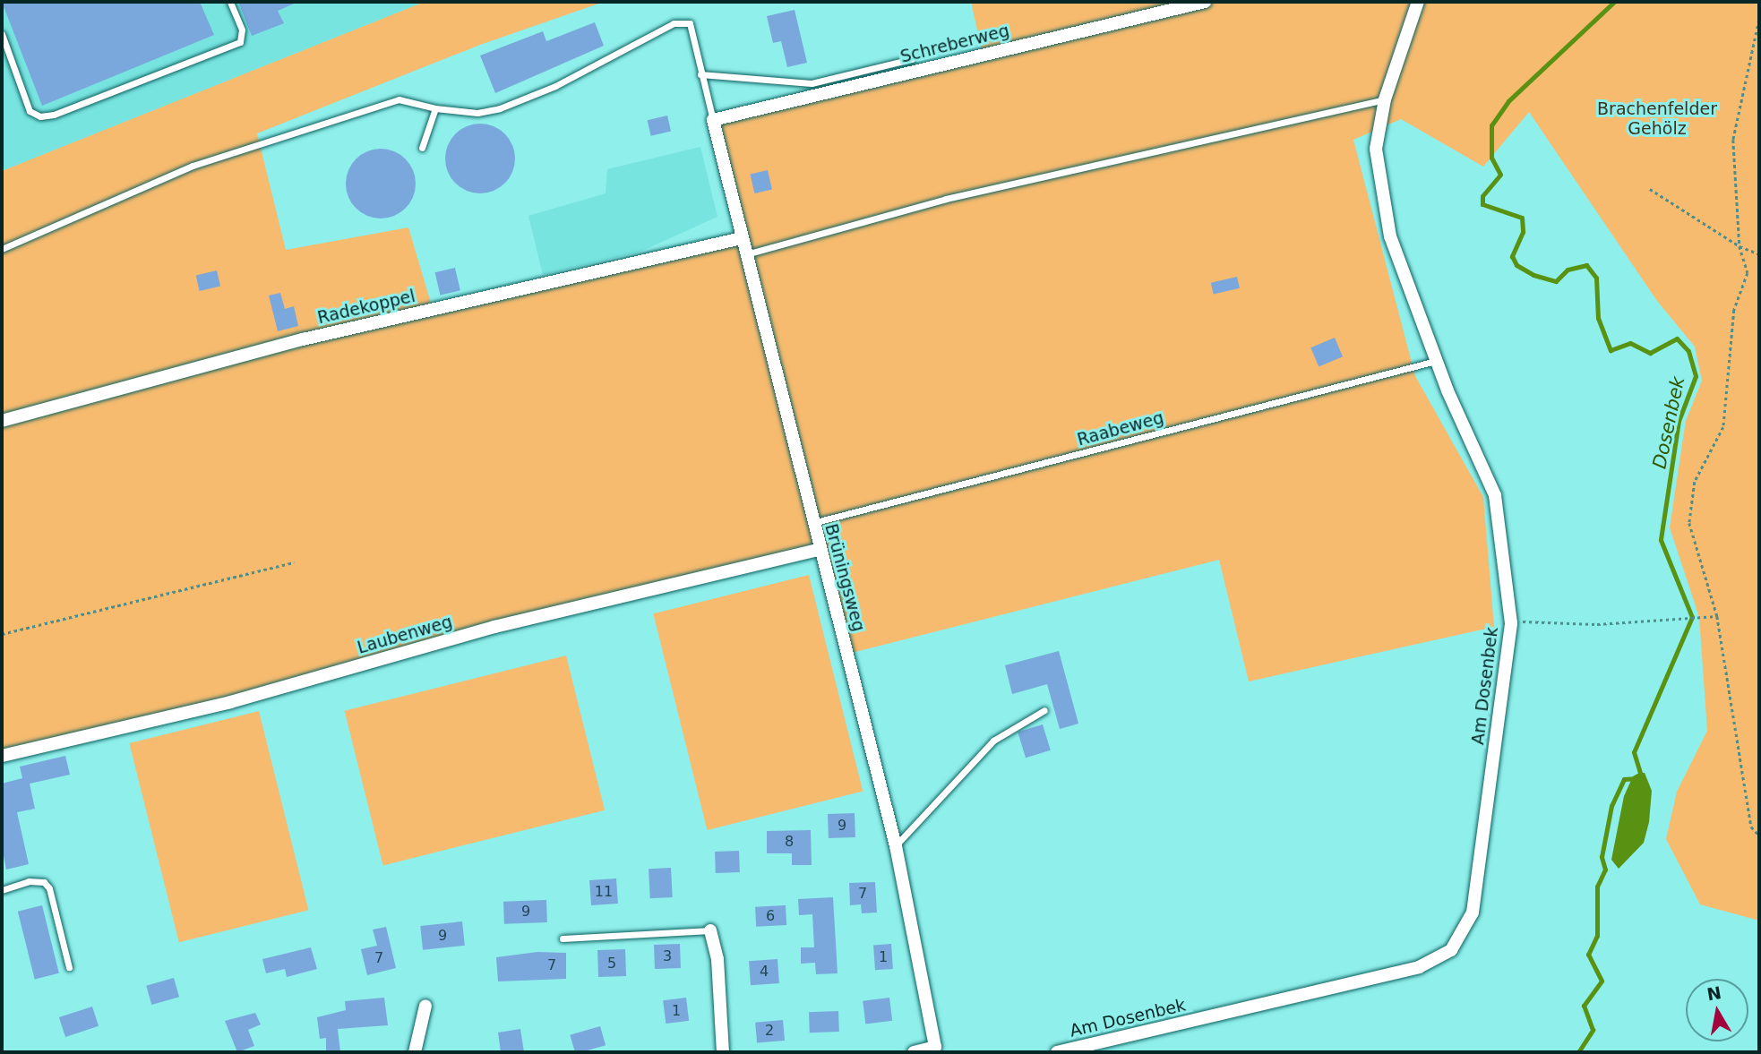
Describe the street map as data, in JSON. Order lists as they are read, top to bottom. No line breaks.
{"streets":{"street":["Schreberweg","Radekoppel","Brüningsweg","Laubenweg","Am Dosenbek"],"lane":["Raabeweg"]},"crossings":[["Schreberweg","Brüningsweg"],["Radekoppel","Brüningsweg"],["Raabeweg","Brüningsweg"],["Raabeweg","Am Dosenbek"],["Brüningsweg","Laubenweg"]],"water":["Dosenbek"],"parks":["Brachenfelder Gehölz"],"house_numbers":["9","8","11","7","9","6","9","3","1","7","5","7","4","1","2"],"north":"top"}
